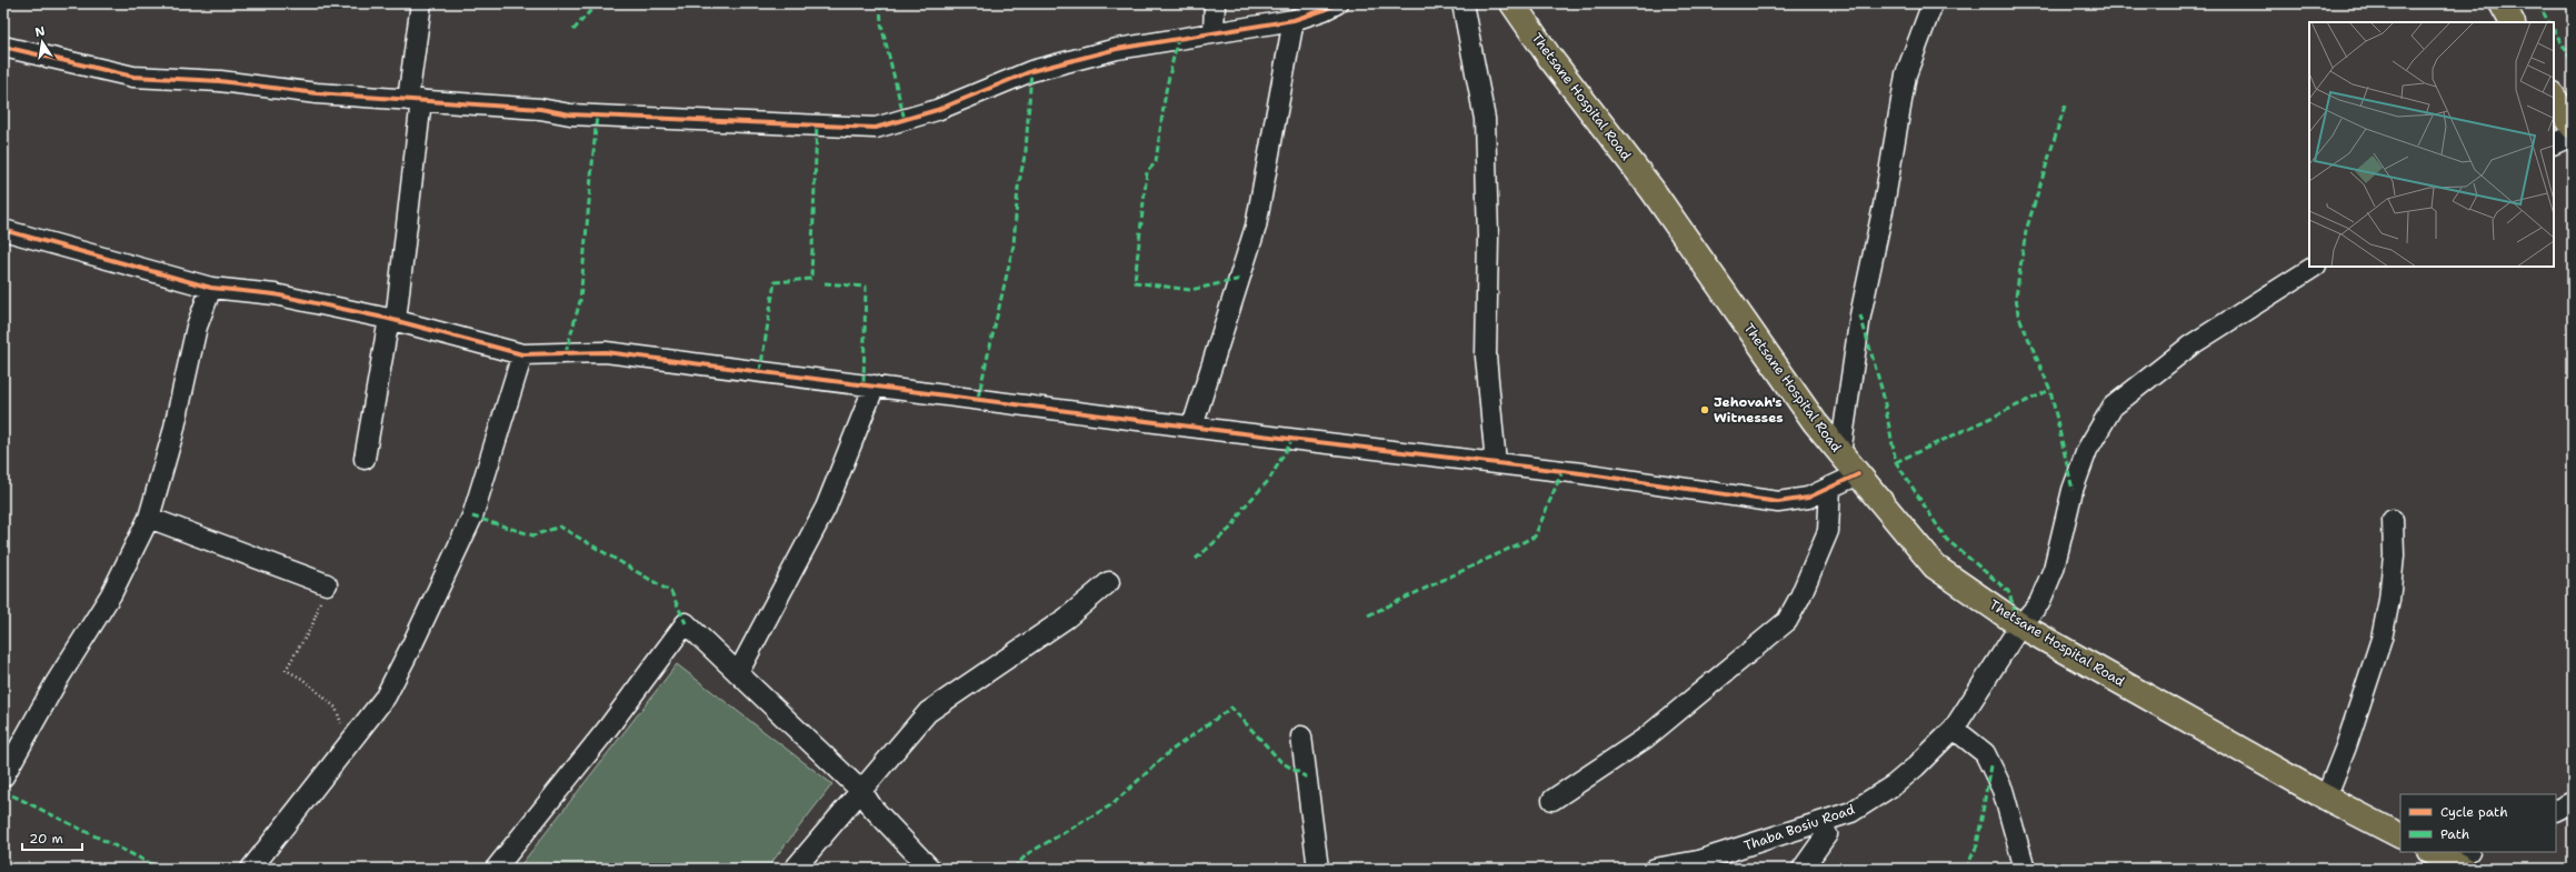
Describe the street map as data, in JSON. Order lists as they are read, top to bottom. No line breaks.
{"streets":{"main road":["Thetsane Hospital Road"],"street":["Thaba Bosiu Road"]},"crossings":[["Thetsane Hospital Road","Thaba Bosiu Road"]],"places":["Jehovah's Witnesses"],"legend":["Cycle path","Path"],"scale_bar":"20 m","north":"top"}
